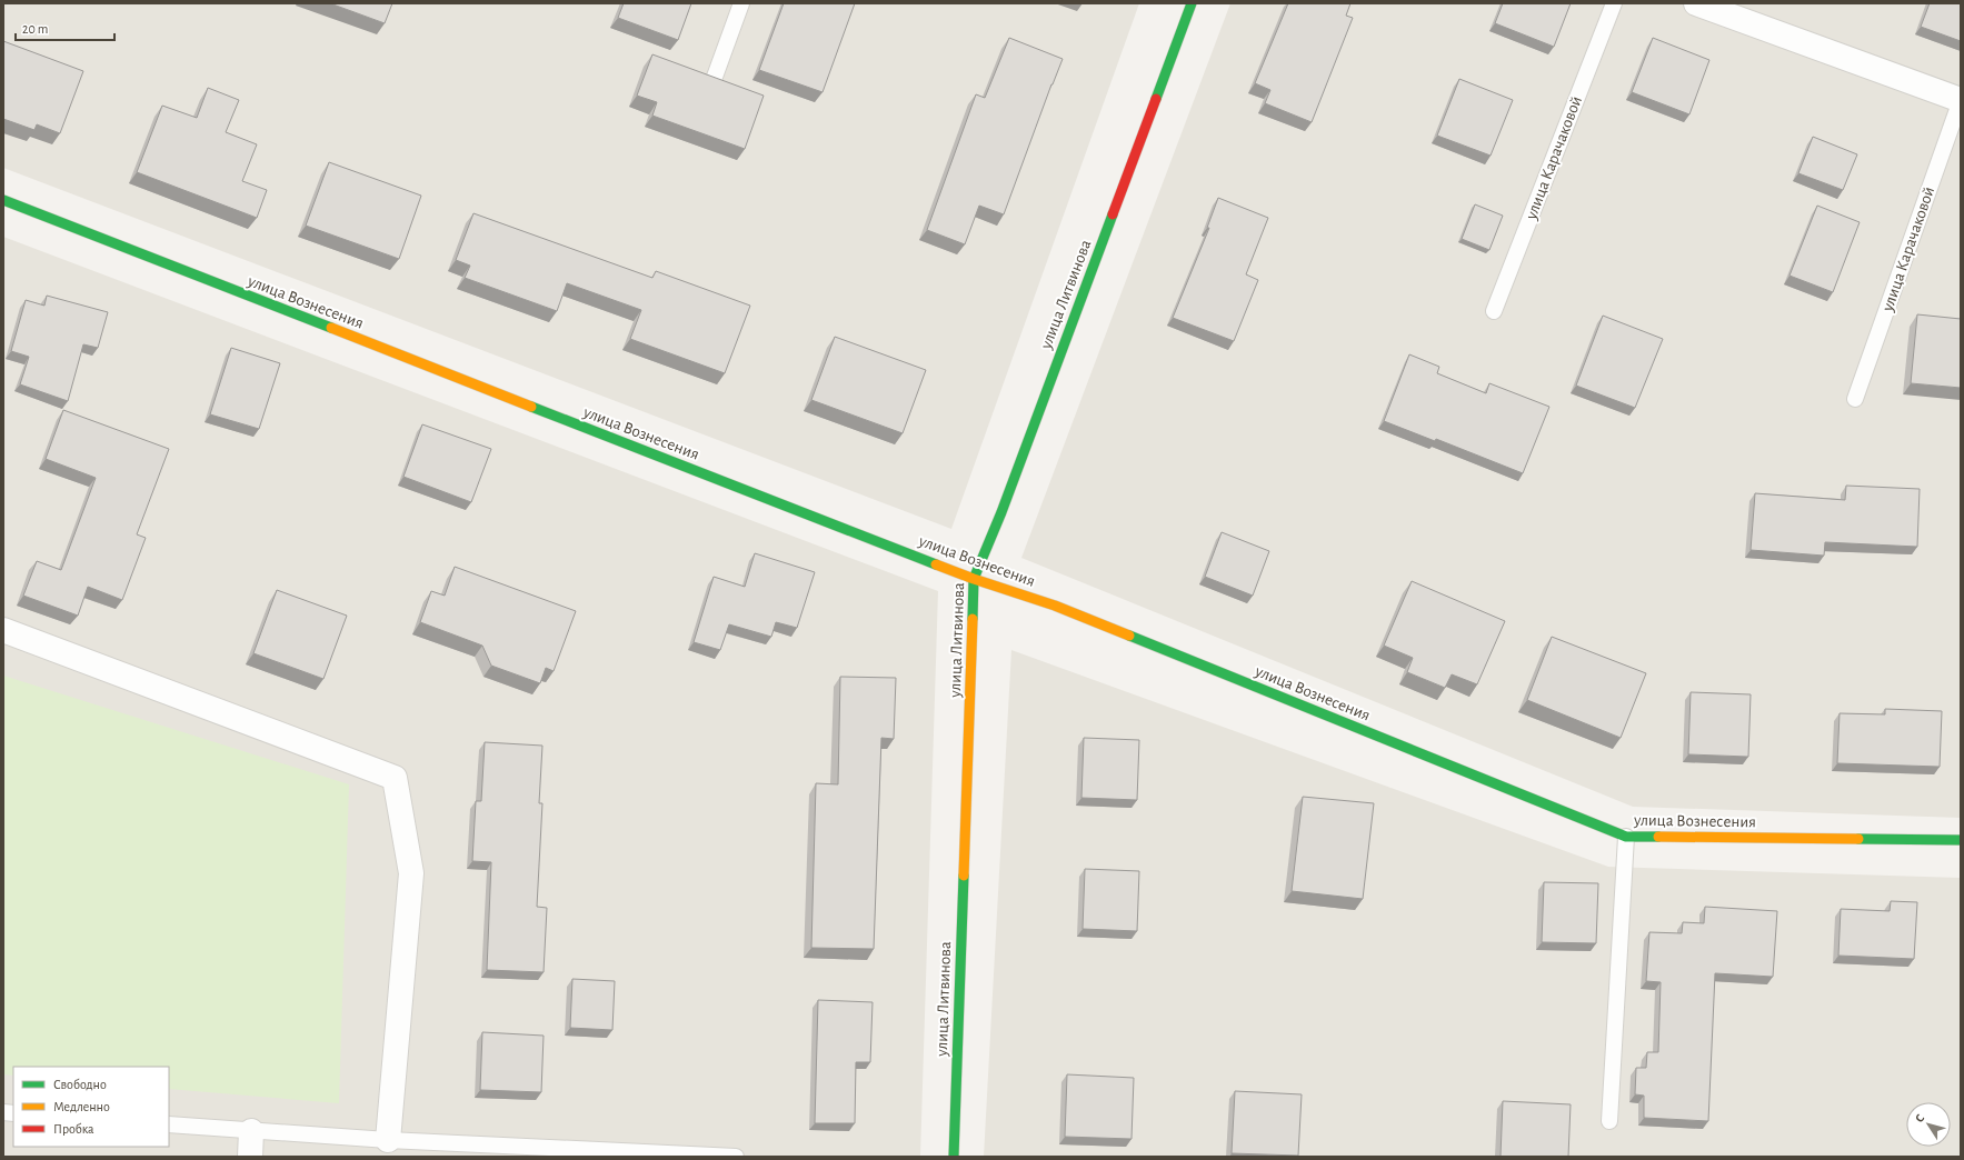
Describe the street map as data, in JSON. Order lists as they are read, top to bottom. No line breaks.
{"streets":{"street":["улица Карачаковой","улица Литвинова","улица Вознесения"]},"crossings":[["улица Литвинова","улица Вознесения"]],"legend":["Свободно","Медленно","Пробка"],"scale_bar":"20 m","north":"top left"}
